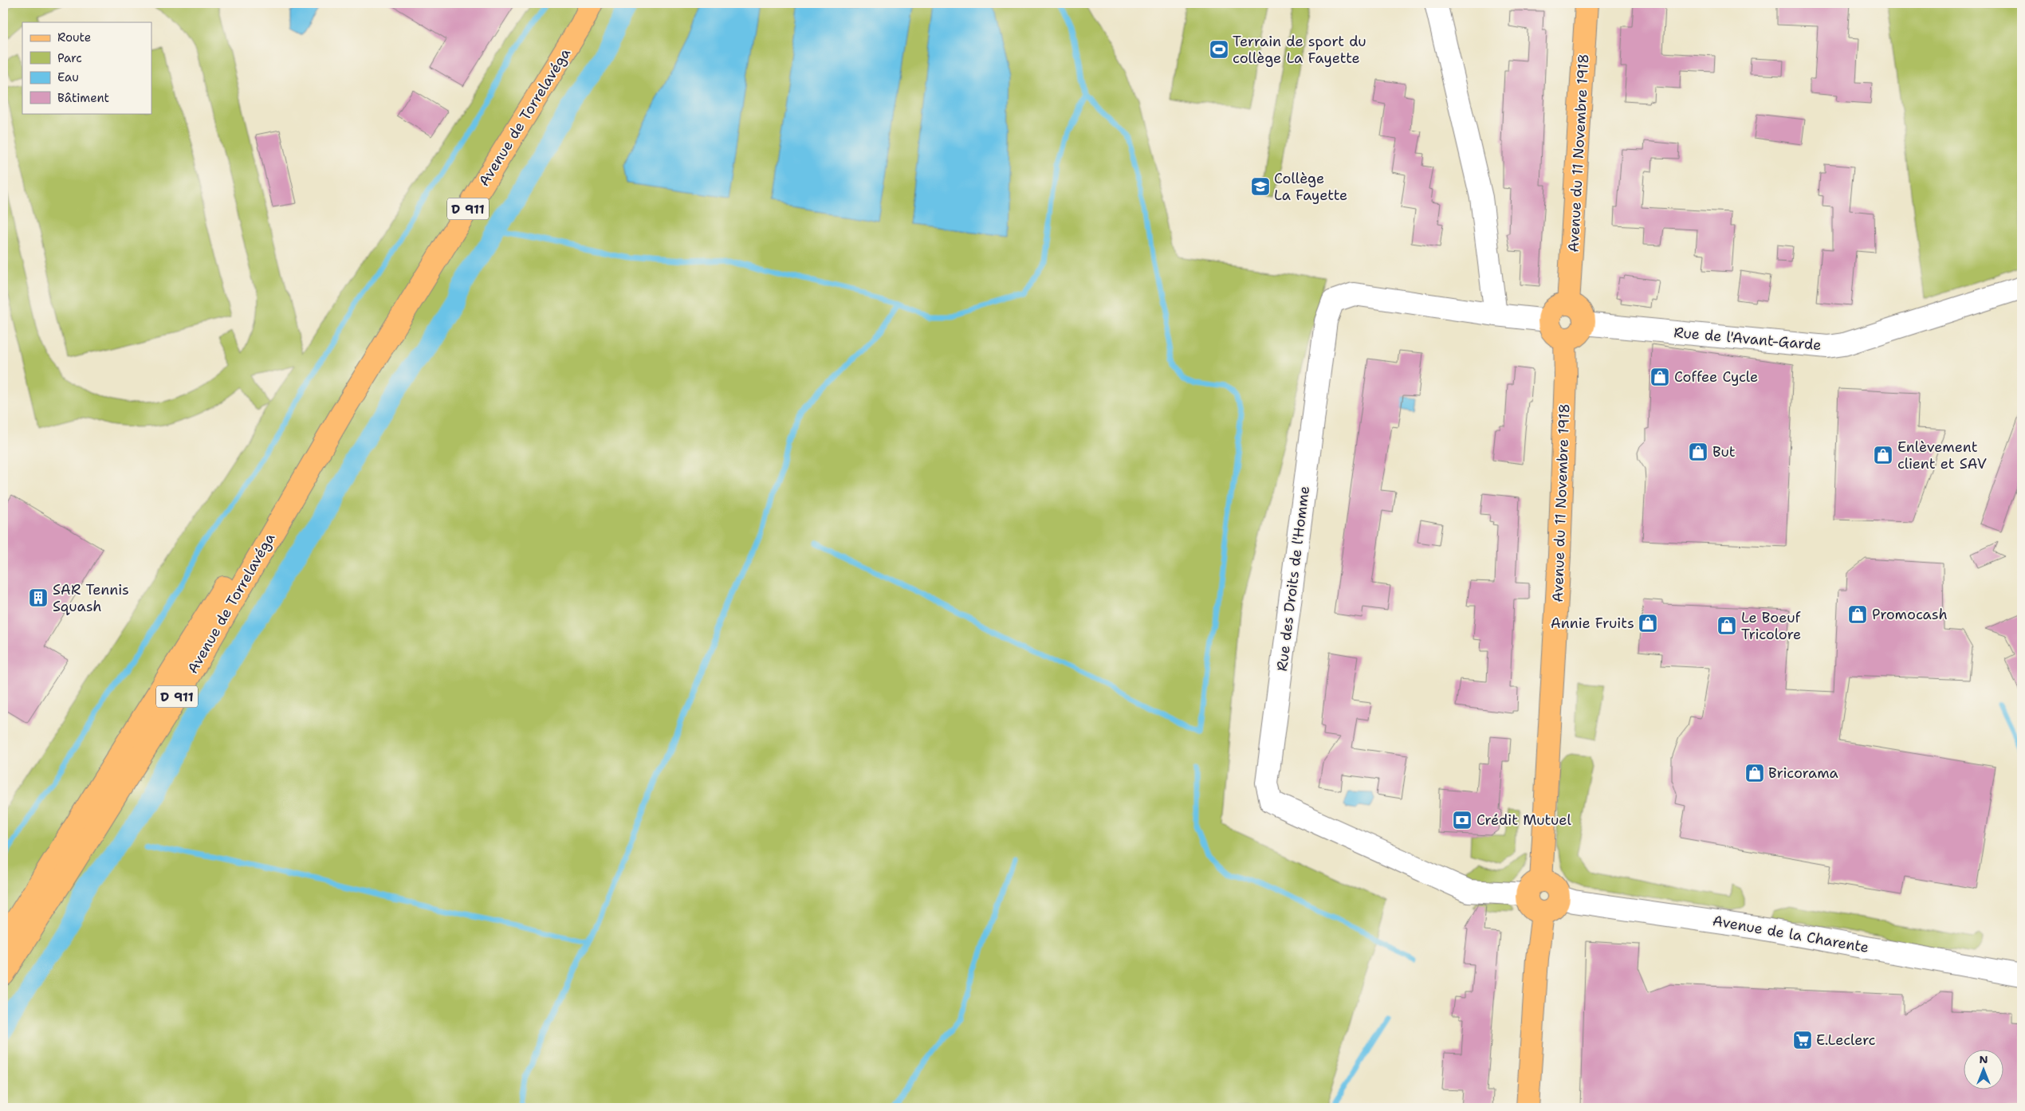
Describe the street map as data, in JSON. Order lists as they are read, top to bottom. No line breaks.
{"streets":{"main road":["Avenue de Torrelavéga","Avenue du 11 Novembre 1918","D 911"],"street":["Rue de l'Avant-Garde","Rue des Droits de l'Homme","Avenue de la Charente"]},"crossings":[["Avenue du 11 Novembre 1918","Rue de l'Avant-Garde"],["Avenue du 11 Novembre 1918","Rue des Droits de l'Homme"],["Avenue du 11 Novembre 1918","Avenue de la Charente"],["Rue de l'Avant-Garde","Rue des Droits de l'Homme"],["Rue des Droits de l'Homme","Avenue de la Charente"]],"places":{"sports":["Terrain de sport du collège La Fayette"],"school or university":["Collège La Fayette"],"shop":["Coffee Cycle","But","Enlèvement client et SAV","Promocash","Annie Fruits","Le Boeuf Tricolore","Bricorama"],"building":["SAR Tennis Squash"],"bank":["Crédit Mutuel"],"supermarket":["E.Leclerc"]},"legend":["Route","Parc","Eau","Bâtiment"],"north":"top"}
